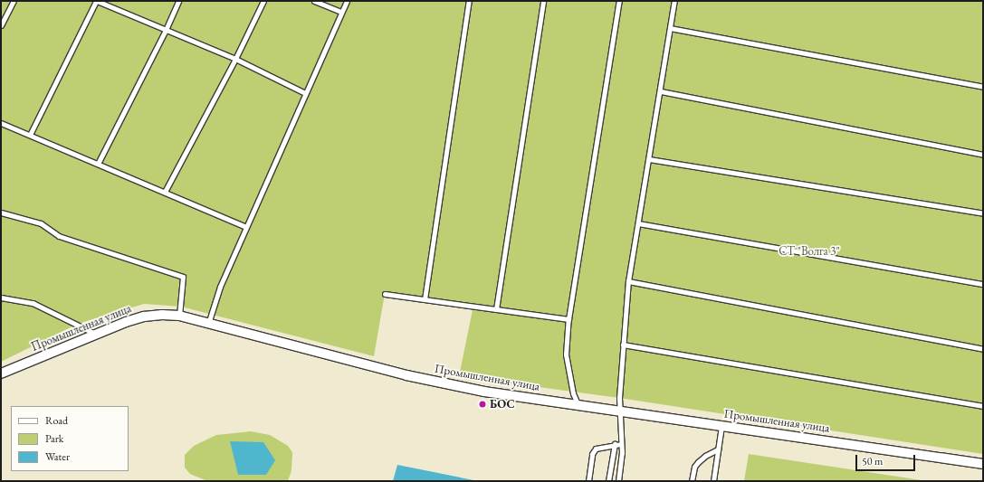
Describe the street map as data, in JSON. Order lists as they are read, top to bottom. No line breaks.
{"streets":{"street":["Промышленная улица"]},"parks":["СТ \"Волга 3\""],"places":["БОС"],"legend":["Road","Park","Water"],"scale_bar":"50 m"}
